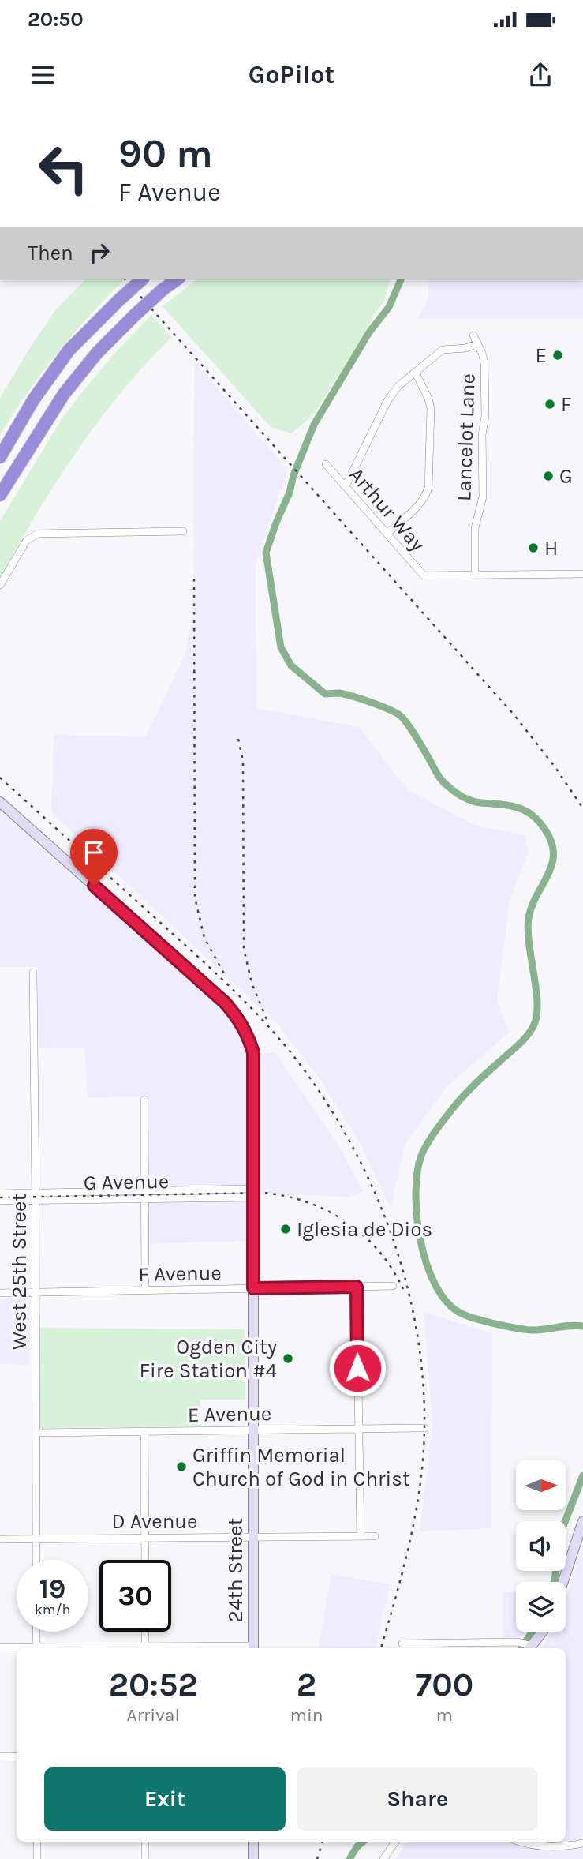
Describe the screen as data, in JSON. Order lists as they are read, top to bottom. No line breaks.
{"streets":{"main road":["24th Street"],"street":["Lancelot Lane","Arthur Way","G Avenue","West 25th Street","F Avenue","E Avenue","D Avenue"]},"crossings":[["Lancelot Lane","Arthur Way"],["G Avenue","West 25th Street"],["G Avenue","24th Street"],["West 25th Street","F Avenue"],["West 25th Street","E Avenue"],["West 25th Street","D Avenue"],["F Avenue","24th Street"],["E Avenue","24th Street"],["D Avenue","24th Street"]],"places":["E","F","G","H","Iglesia de Dios","Ogden City Fire Station #4","Griffin Memorial Church of God in Christ"],"north":"right","page":{"status":"20:50","header":"GoPilot","turn":["90 m","F Avenue"],"then":"Then","speed":"19 km/h","limit":"30","eta":["20:52","Arrival","2","min","700","m"],"buttons":["Exit","Share"]}}
